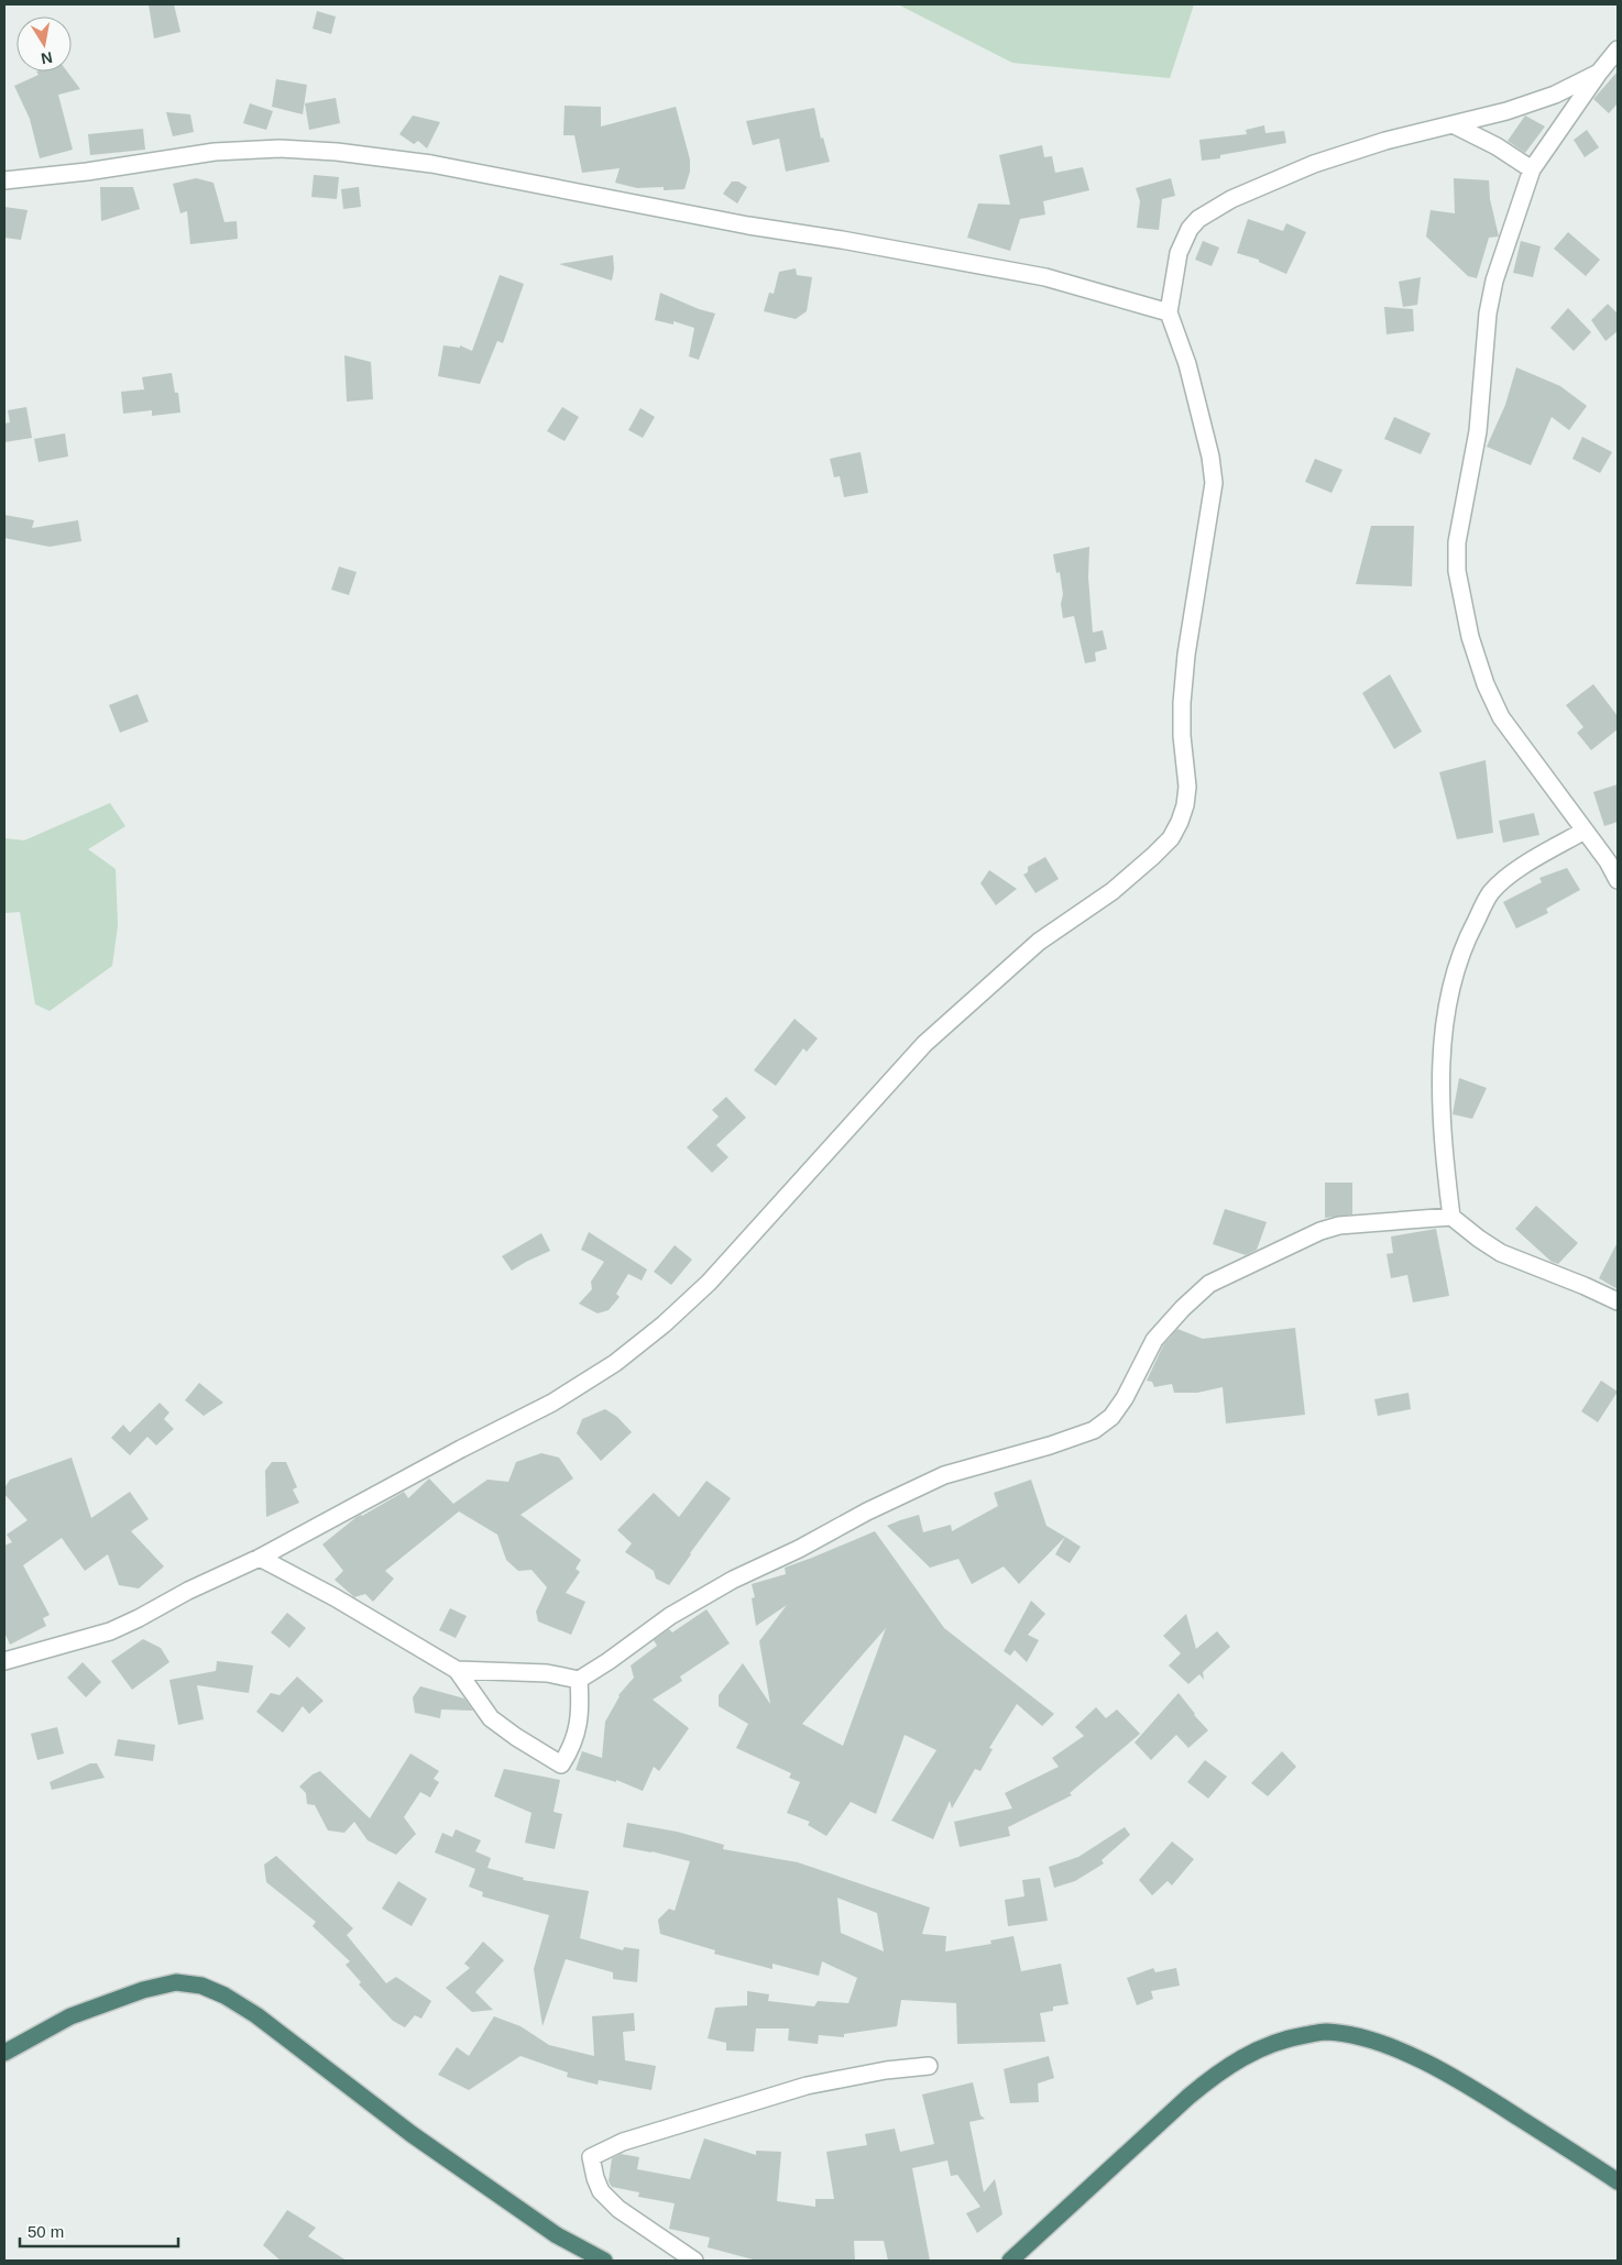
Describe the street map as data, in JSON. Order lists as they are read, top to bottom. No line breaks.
{"scale_bar":"50 m","north":"bottom"}
